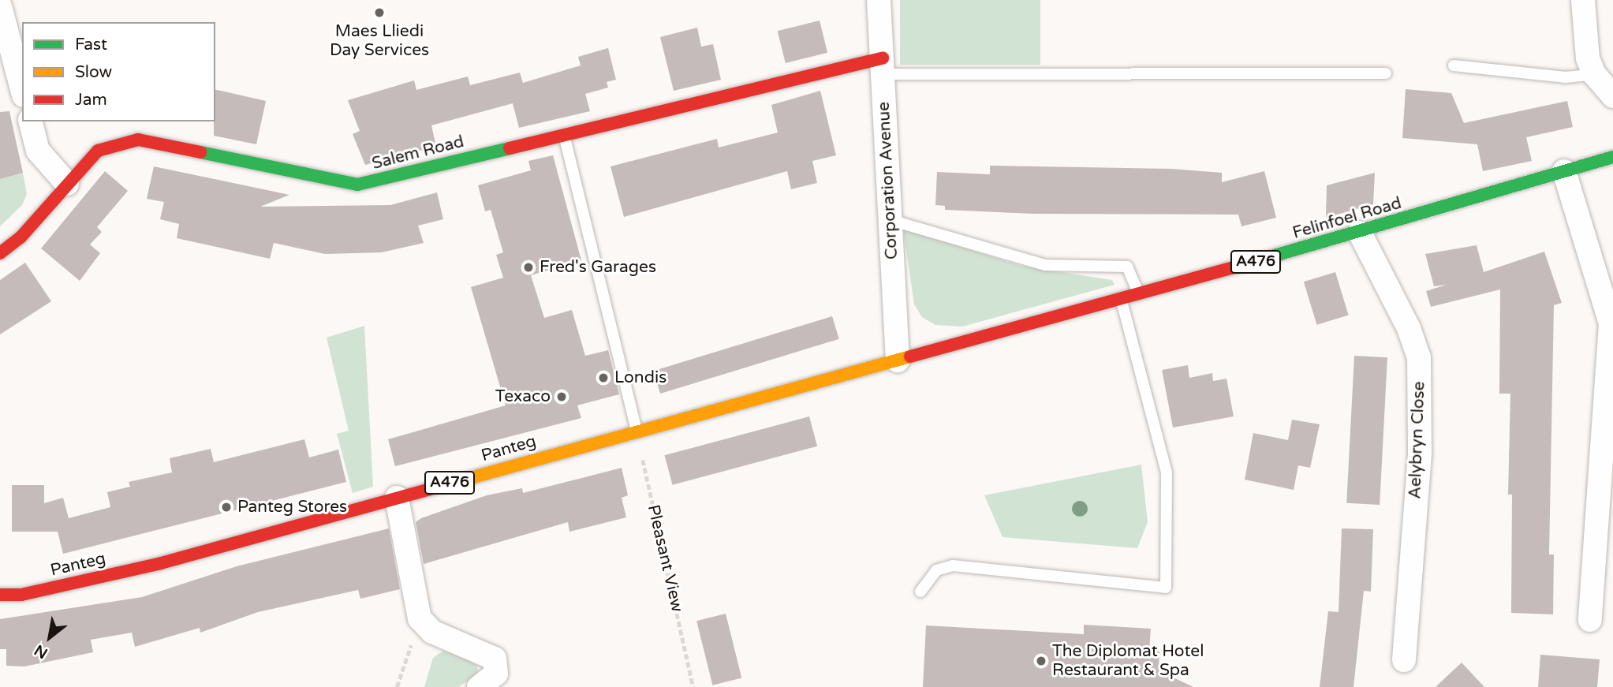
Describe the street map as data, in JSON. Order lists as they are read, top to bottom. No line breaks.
{"streets":{"main road":["Salem Road","Felinfoel Road","A476","Panteg"],"street":["Corporation Avenue","Aelybryn Close"],"path":["Pleasant View"]},"crossings":[["Salem Road","Corporation Avenue"],["Corporation Avenue","Felinfoel Road"],["Corporation Avenue","Panteg"],["Felinfoel Road","Aelybryn Close"],["Felinfoel Road","Panteg"],["Panteg","Pleasant View"]],"places":["Maes Lliedi Day Services","Fred's Garages","Londis","Texaco","Panteg Stores","The Diplomat Hotel Restaurant & Spa"],"legend":["Fast","Slow","Jam"],"north":"bottom left"}
